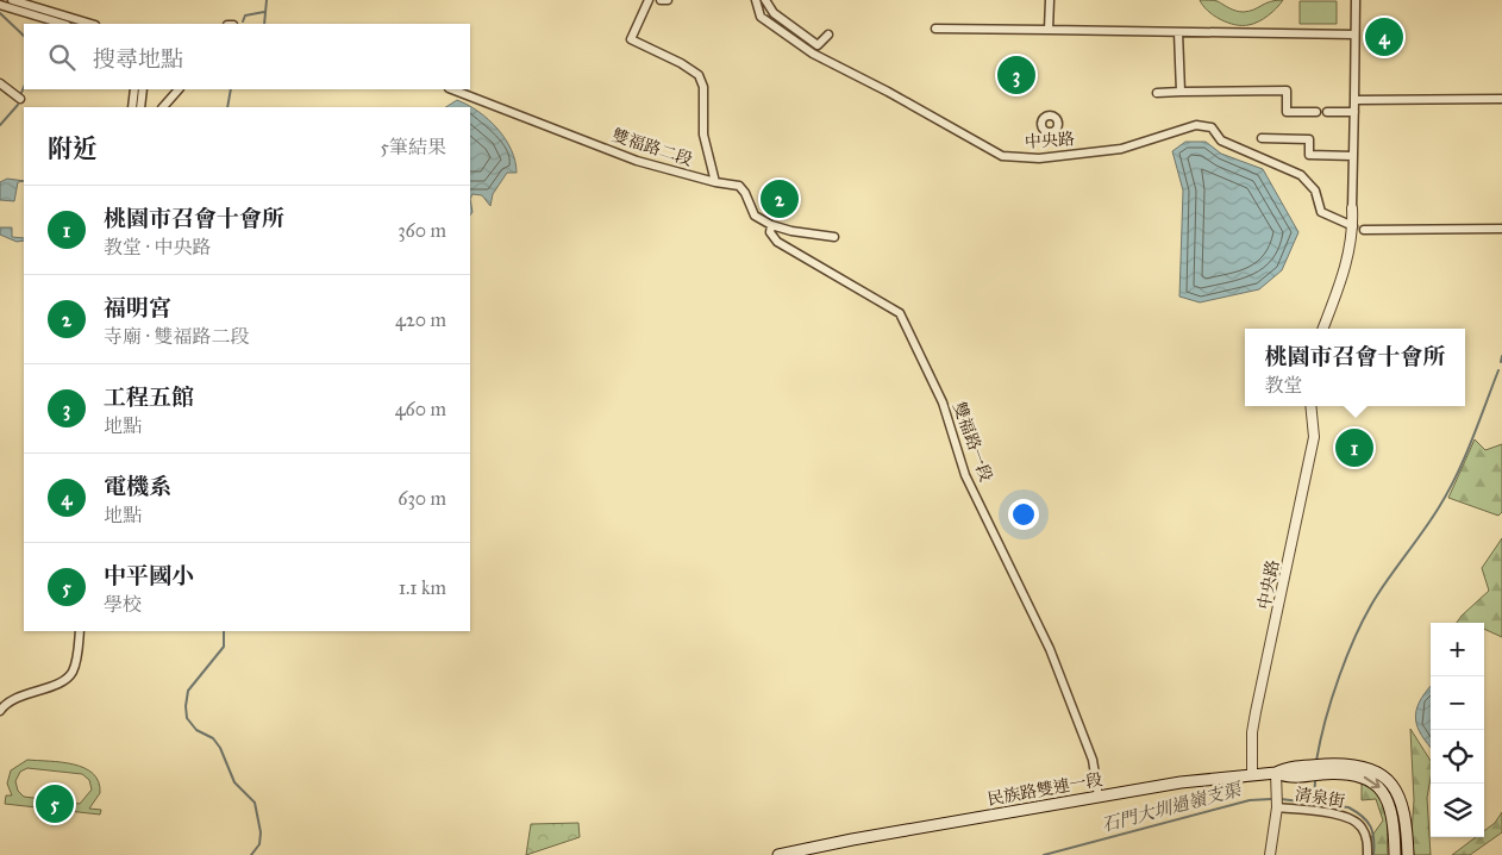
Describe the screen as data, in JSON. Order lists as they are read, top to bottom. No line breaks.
{"streets":{"main road":["民族路雙連一段"],"street":["中央路","雙福路二段","雙福路一段","清泉街"]},"crossings":[["中央路","民族路雙連一段"],["雙福路二段","雙福路一段"],["雙福路一段","民族路雙連一段"]],"water":["石門大圳過嶺支渠"],"page":{"pins":["4","3","2","1","5"],"search":"搜尋地點","heading":["附近","5筆結果"],"list":[{"mark":"1","name":"桃園市召會十會所","note":"教堂 · 中央路","value":"360 m"},{"mark":"2","name":"福明宮","note":"寺廟 · 雙福路二段","value":"420 m"},{"mark":"3","name":"工程五館","note":"地點","value":"460 m"},{"mark":"4","name":"電機系","note":"地點","value":"630 m"},{"mark":"5","name":"中平國小","note":"學校","value":"1.1 km"}],"popup":["桃園市召會十會所","教堂"],"map_buttons":["+","−"]}}
